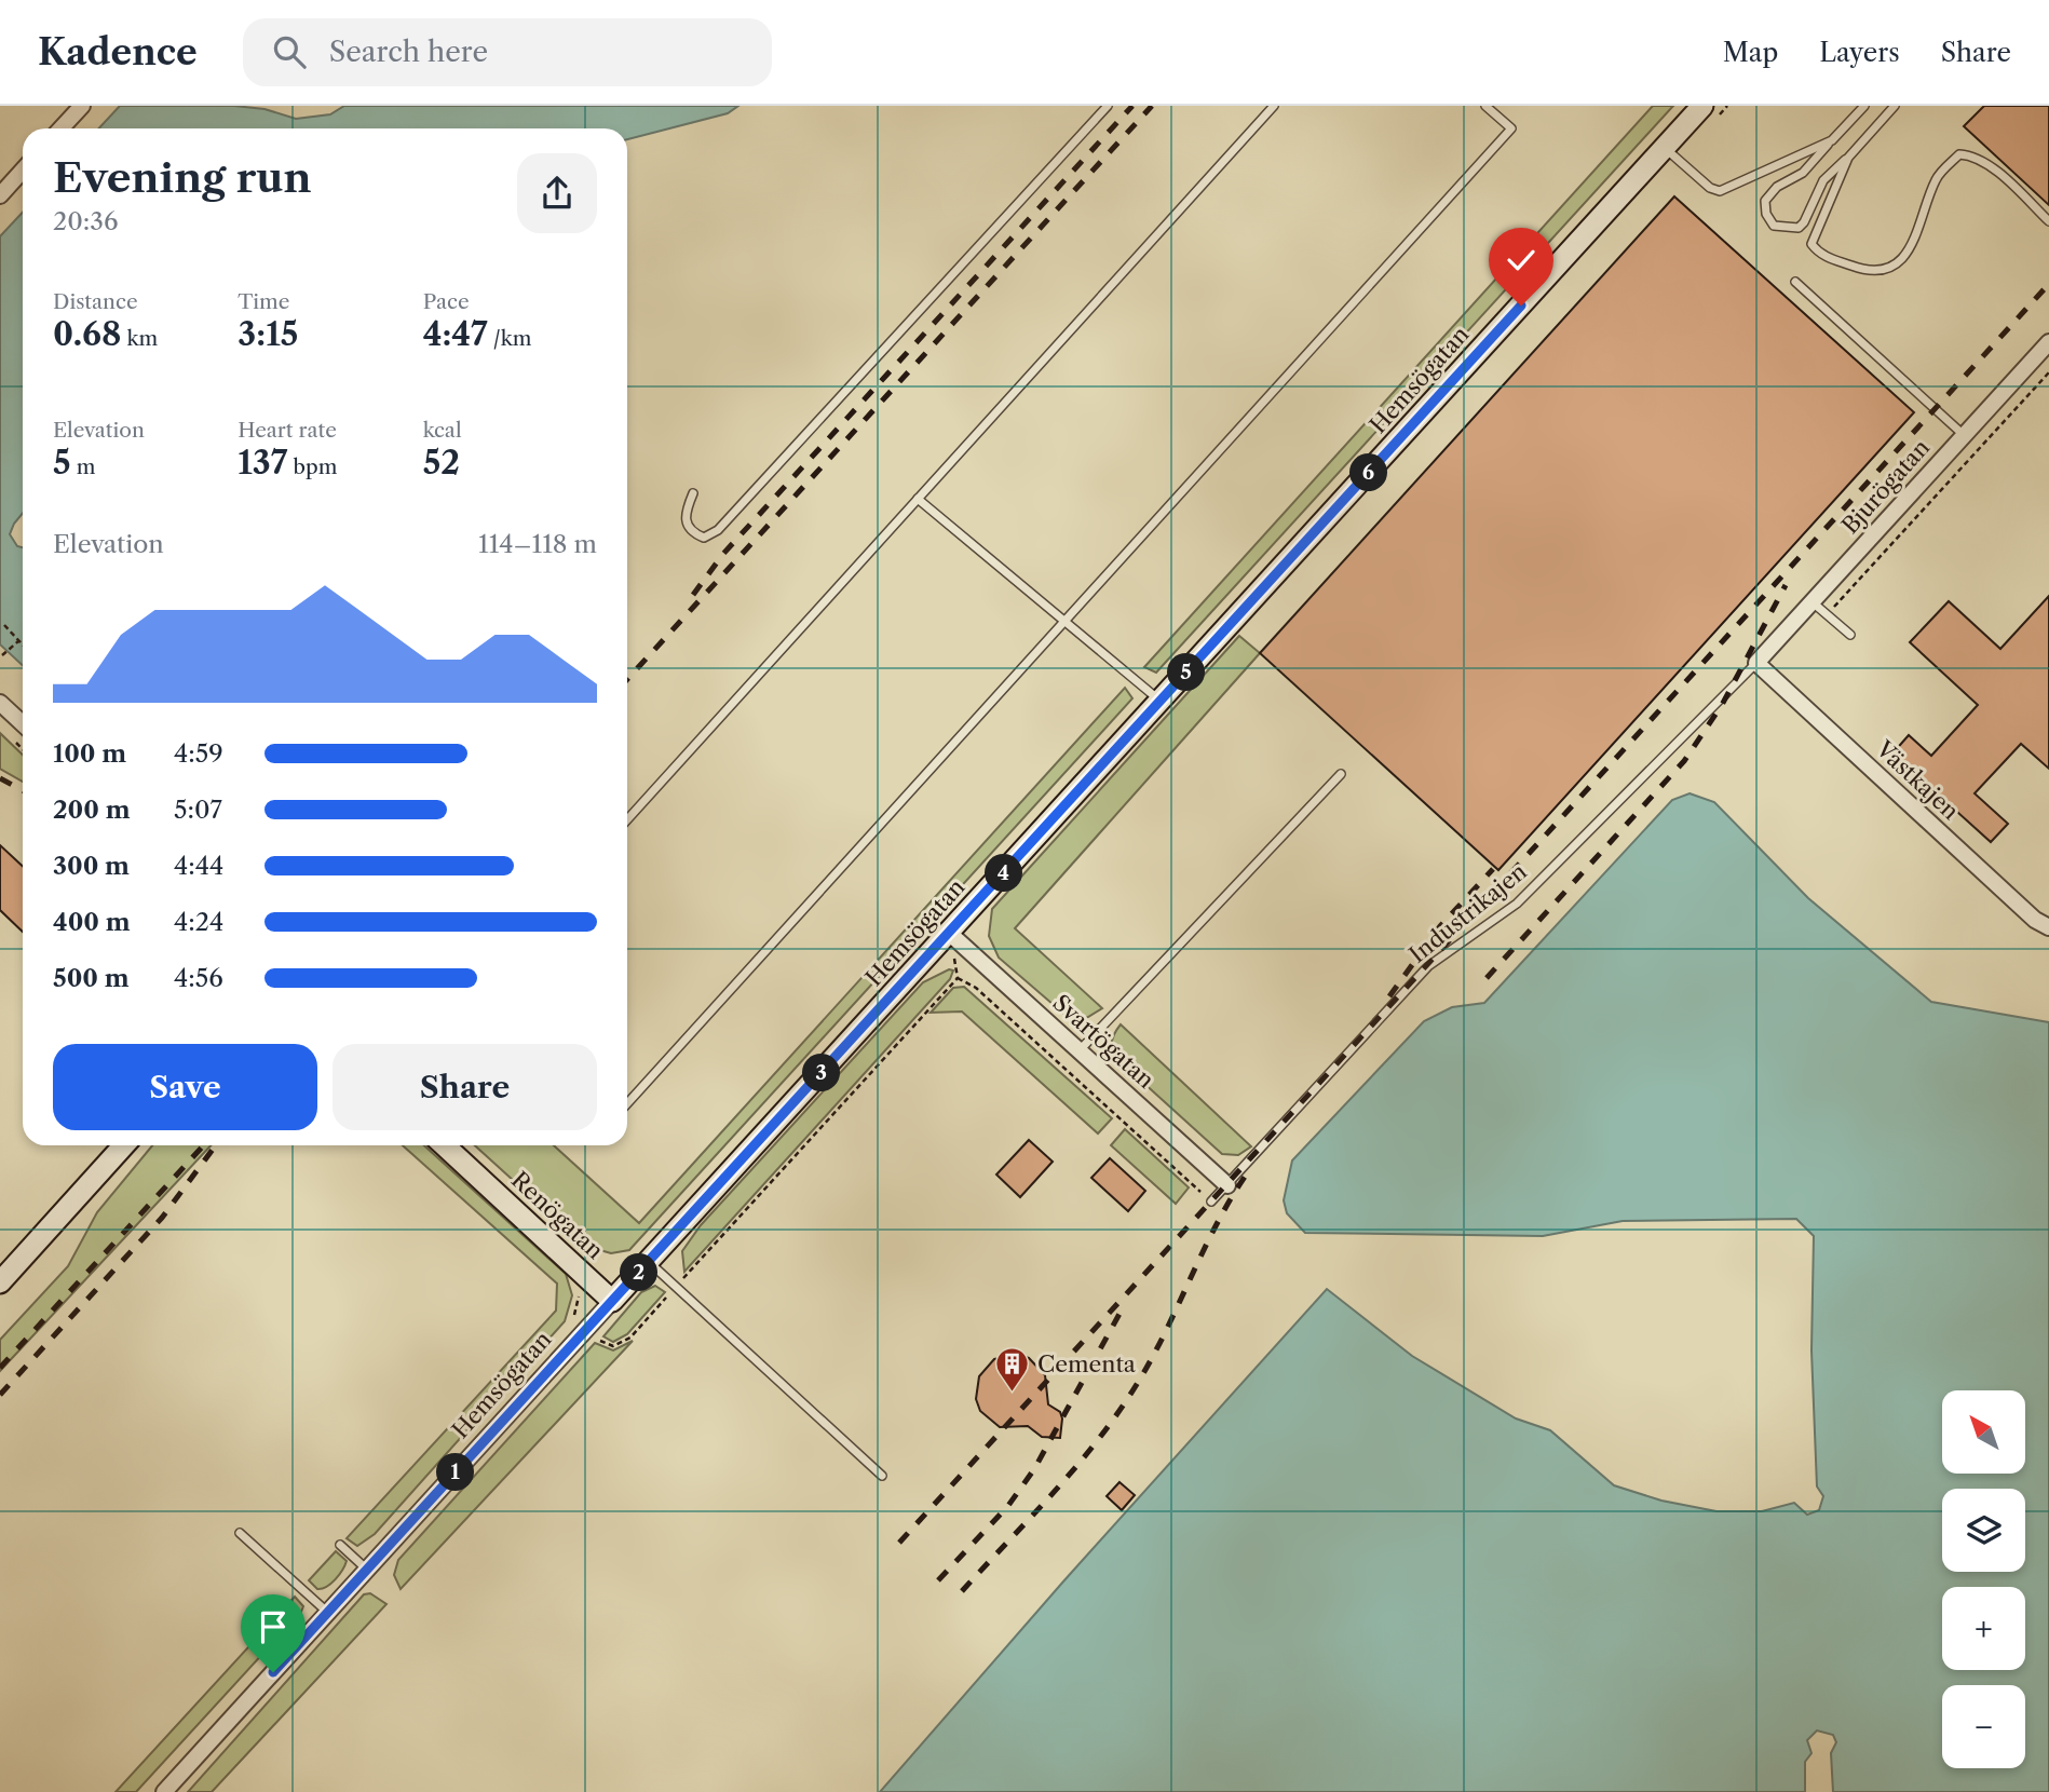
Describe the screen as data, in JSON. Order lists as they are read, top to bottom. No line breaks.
{"streets":{"street":["Hemsögatan","Bjurögatan","Västkajen","Svartögatan","Renögatan"],"lane":["Industrikajen"]},"crossings":[["Hemsögatan","Svartögatan"],["Hemsögatan","Renögatan"],["Bjurögatan","Västkajen"],["Bjurögatan","Industrikajen"],["Västkajen","Industrikajen"],["Industrikajen","Svartögatan"]],"places":{"building":["Cementa"]},"north":"top left","page":{"header":"Kadence","search":"Search here","nav":["Map","Layers","Share"],"heading":["Evening run","20:36"],"stats":[["Distance","0.68 km"],["Time","3:15"],["Pace","4:47 /km"],["Elevation","5 m"],["Heart rate","137 bpm"],["kcal","52"]],"pins":["6","5","4","3","2","1"],"chart":["Elevation","114–118 m"],"list":[{"name":"100 m","note":"4:59"},{"name":"200 m","note":"5:07"},{"name":"300 m","note":"4:44"},{"name":"400 m","note":"4:24"},{"name":"500 m","note":"4:56"}],"buttons":["Save","Share"],"map_buttons":["+","−"]}}
